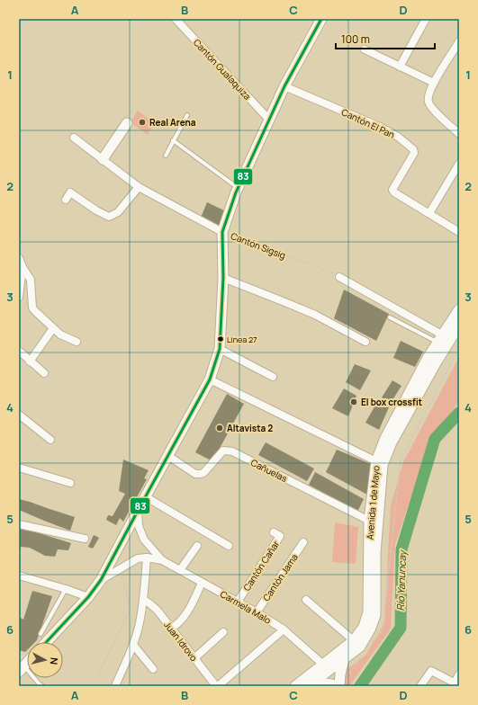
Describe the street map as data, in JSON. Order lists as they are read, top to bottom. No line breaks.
{"streets":{"street":["Cantón Gualaquiza","Cantón El Pan","Cantón Sigsig","Cañuelas","Avenida 1 de Mayo","Cantón Cañar","Cantón Jama","Carmela Malo","Juan Idrovo"]},"crossings":[["Cañuelas","Avenida 1 de Mayo"],["Avenida 1 de Mayo","Carmela Malo"],["Cantón Cañar","Carmela Malo"],["Cantón Jama","Carmela Malo"]],"water":["Río Yanuncay"],"places":["Real Arena","Linea 27","El box crossfit","Altavista 2"],"lines":["transit line 83"],"scale_bar":"100 m","north":"right","grid":{"columns":["A","B","C","D"],"rows":["1","2","3","4","5","6"]}}
